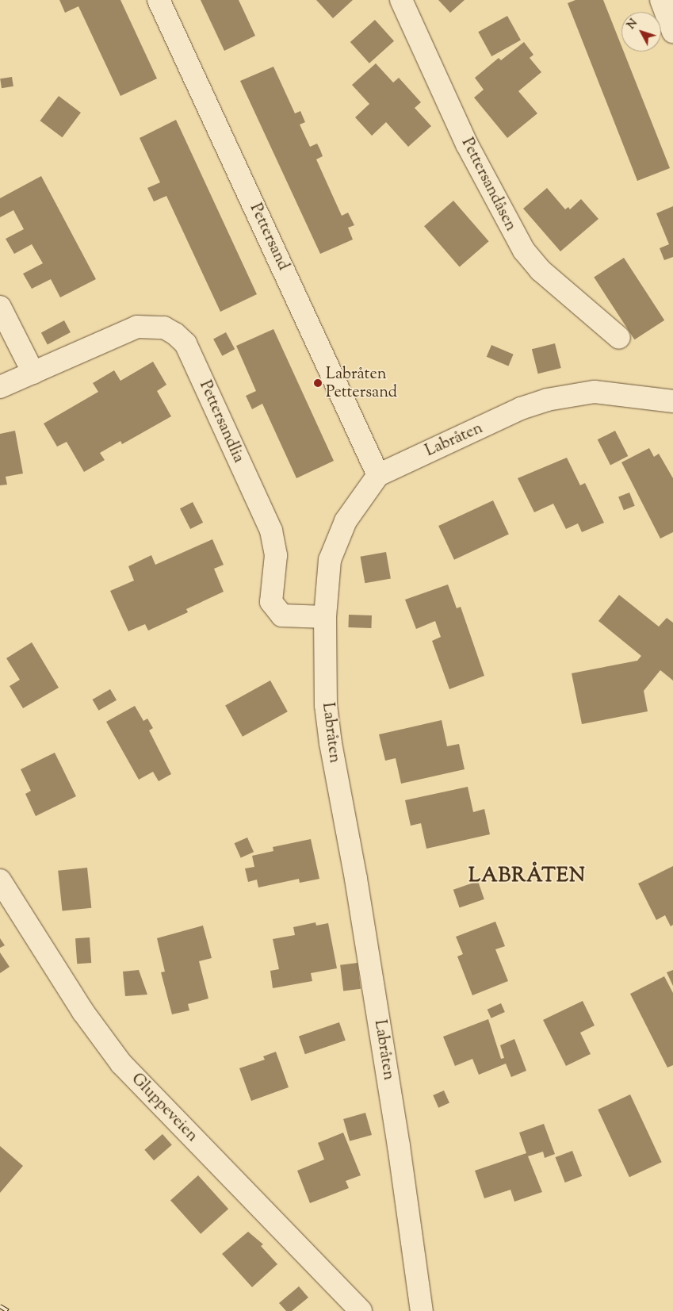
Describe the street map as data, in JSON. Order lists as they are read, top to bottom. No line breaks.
{"streets":{"street":["Pettersandåsen","Pettersand","Pettersandlia","Labråten","Gluppeveien"]},"crossings":[["Pettersand","Labråten"],["Pettersandlia","Labråten"]],"districts":["LABRÅTEN"],"places":["Labråten Pettersand"],"north":"top left"}
